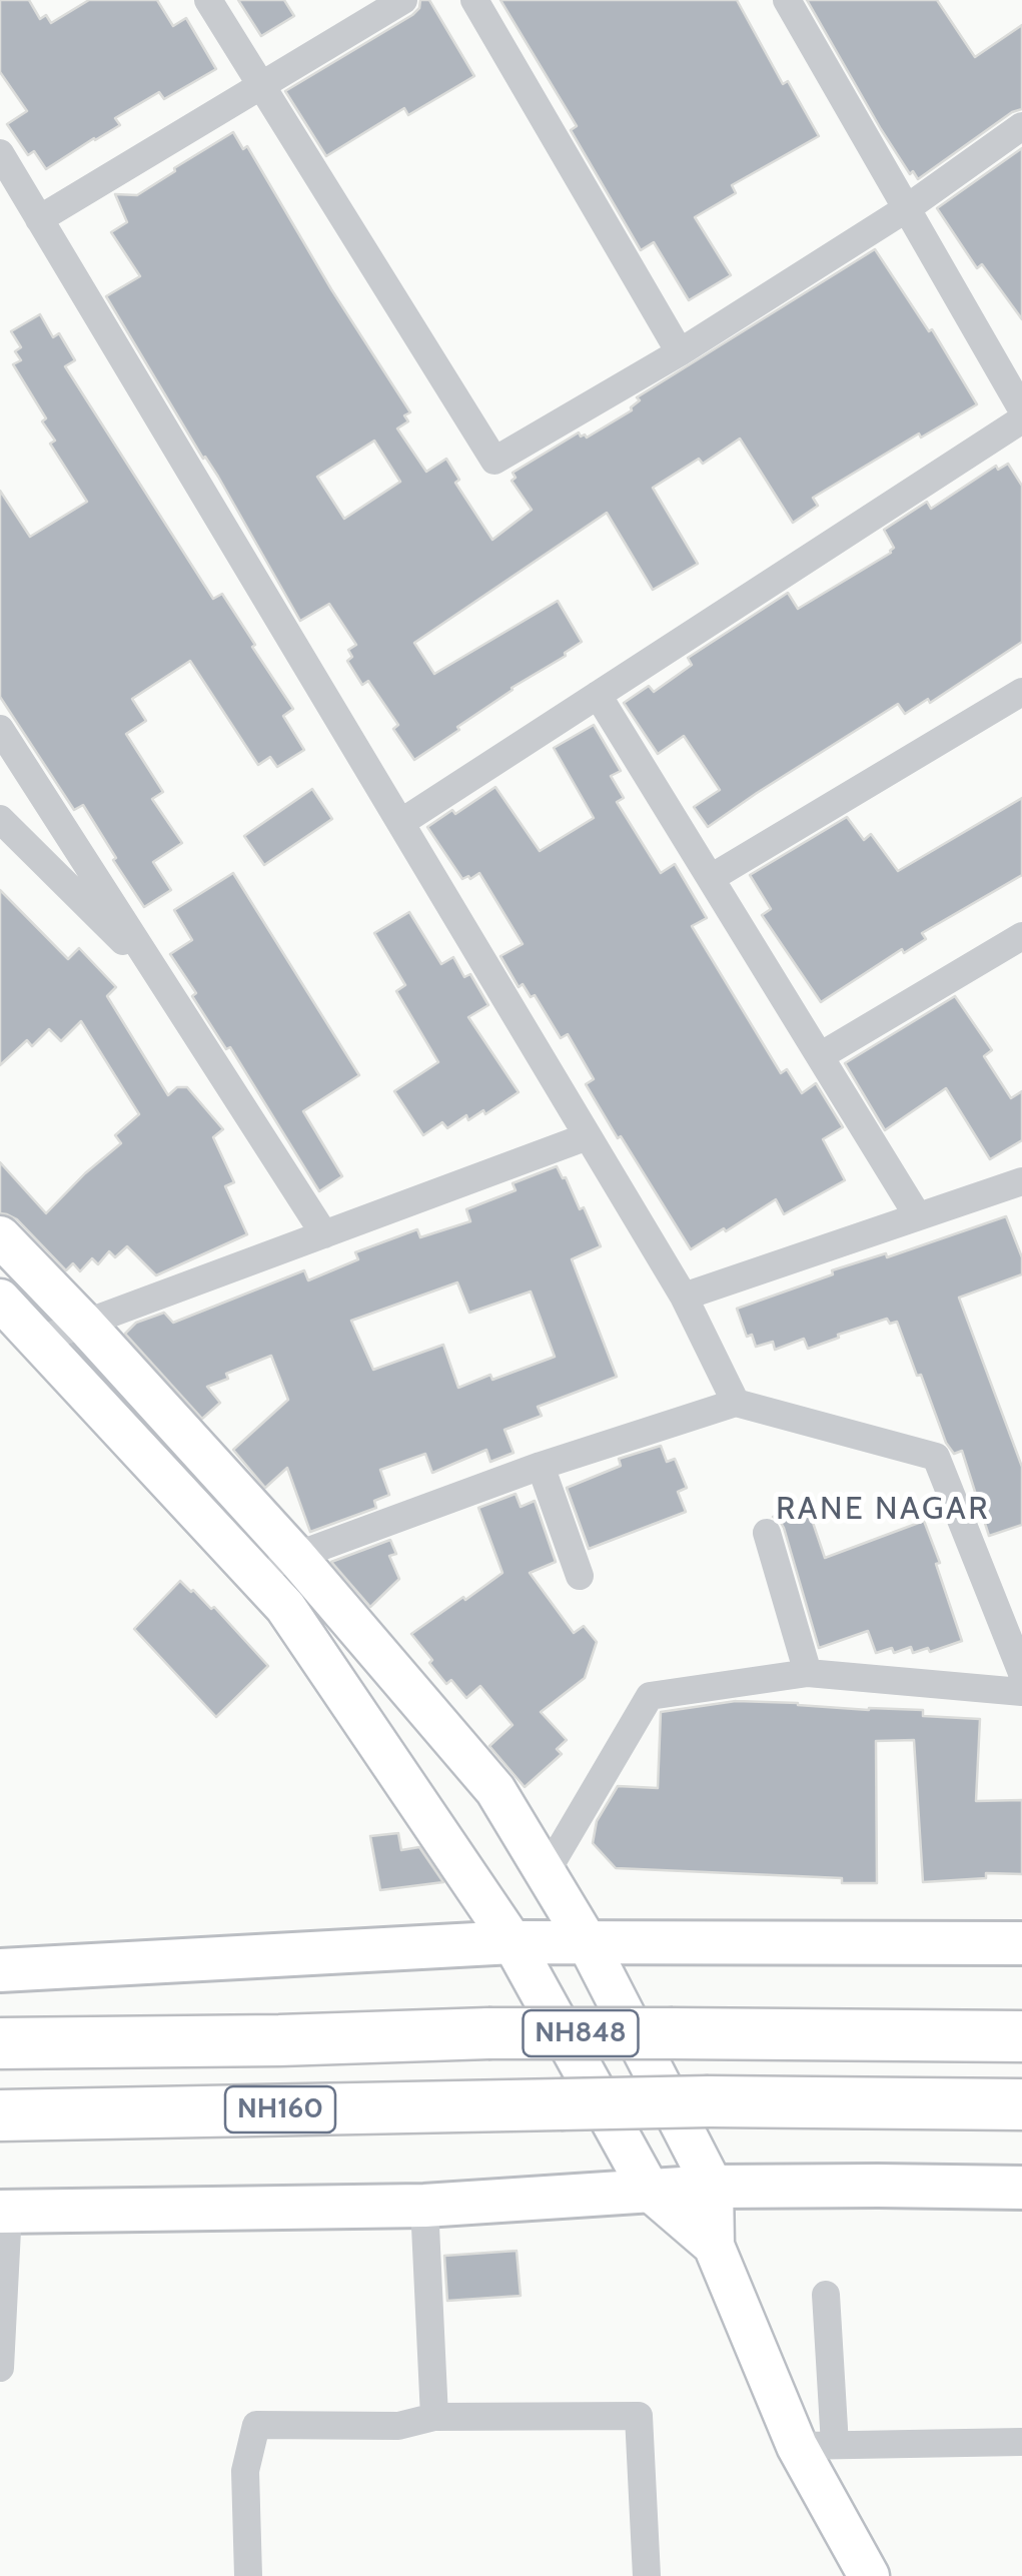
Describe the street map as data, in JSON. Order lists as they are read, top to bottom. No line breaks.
{"streets":{"highway":["NH848","NH160"]},"districts":["RANE NAGAR"]}
